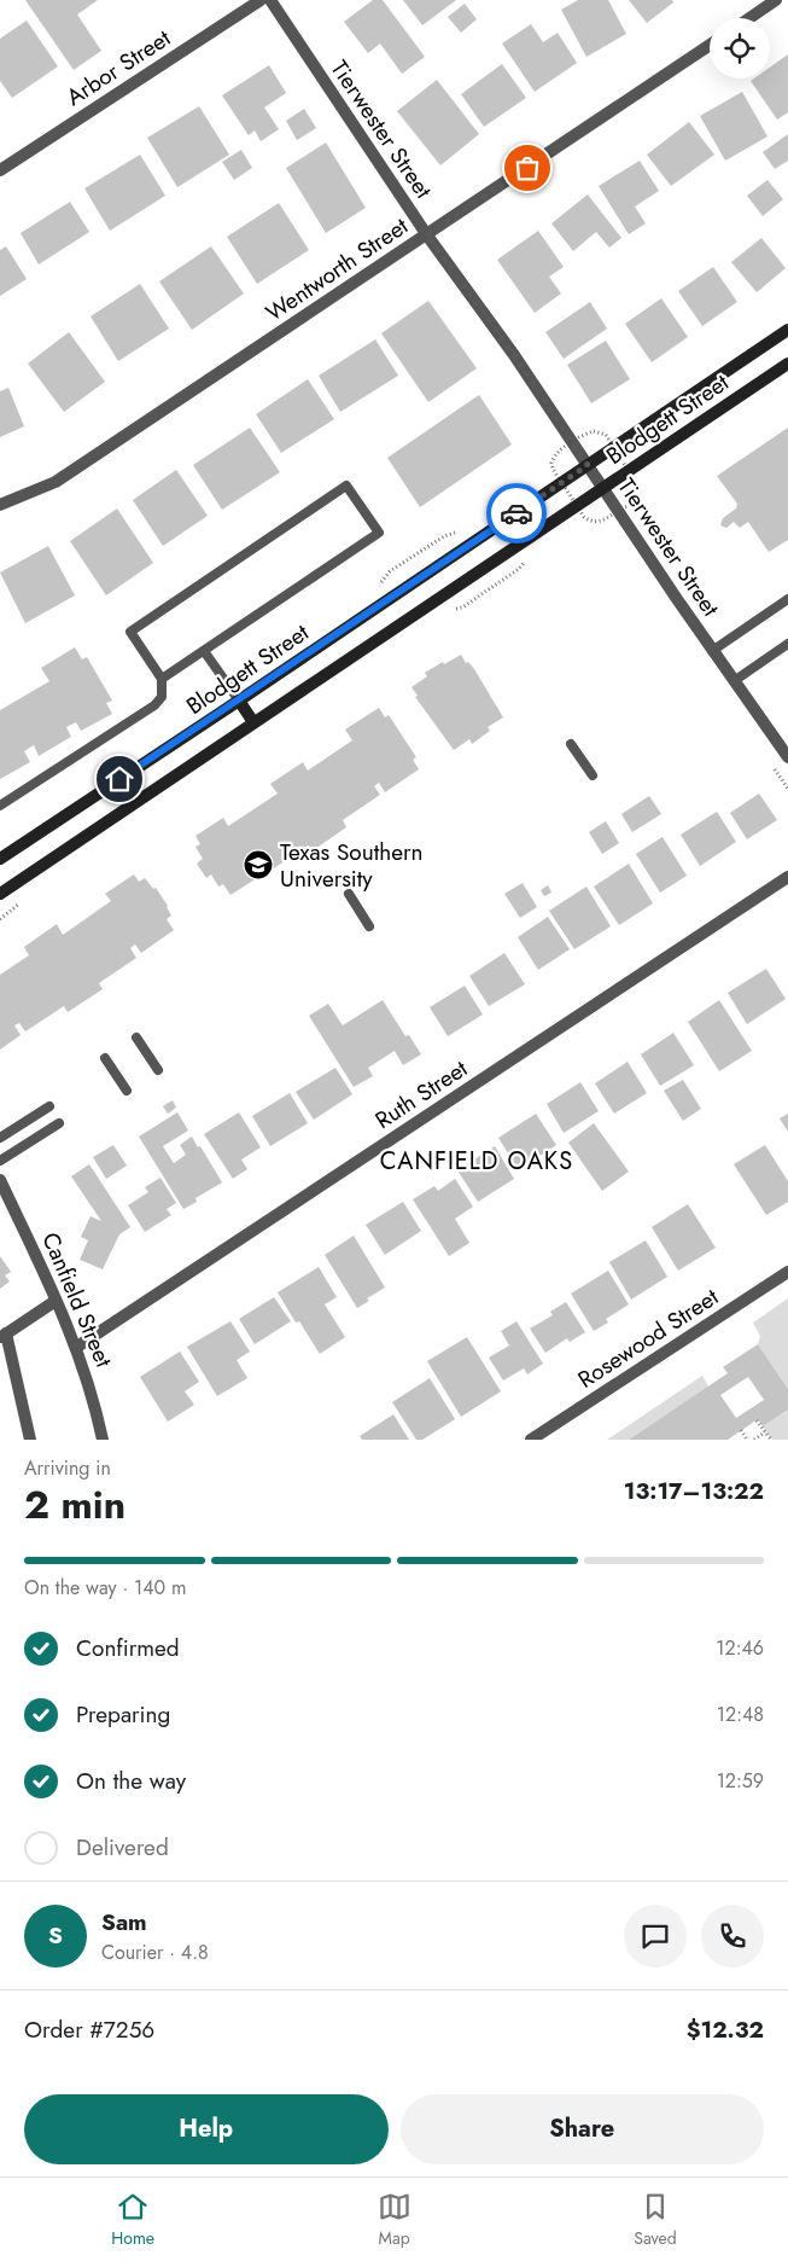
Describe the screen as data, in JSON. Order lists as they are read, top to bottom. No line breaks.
{"streets":{"main road":["Blodgett Street"],"street":["Arbor Street","Tierwester Street","Wentworth Street","Ruth Street","Canfield Street","Rosewood Street"]},"crossings":[["Tierwester Street","Wentworth Street"],["Tierwester Street","Blodgett Street"],["Ruth Street","Canfield Street"]],"districts":["CANFIELD OAKS"],"places":{"school or university":["Texas Southern University"]},"page":{"heading":["2 min","Arriving in","13:17–13:22"],"panel":["Sam","Courier · 4.8","Order #7256","$12.32"],"bar":"On the way · 140 m","list":[["Confirmed","12:46"],["Preparing","12:48"],["On the way","12:59"],"Delivered"],"round":"S","buttons":["Help","Share"],"tabs":["Home","Map","Saved"]}}
